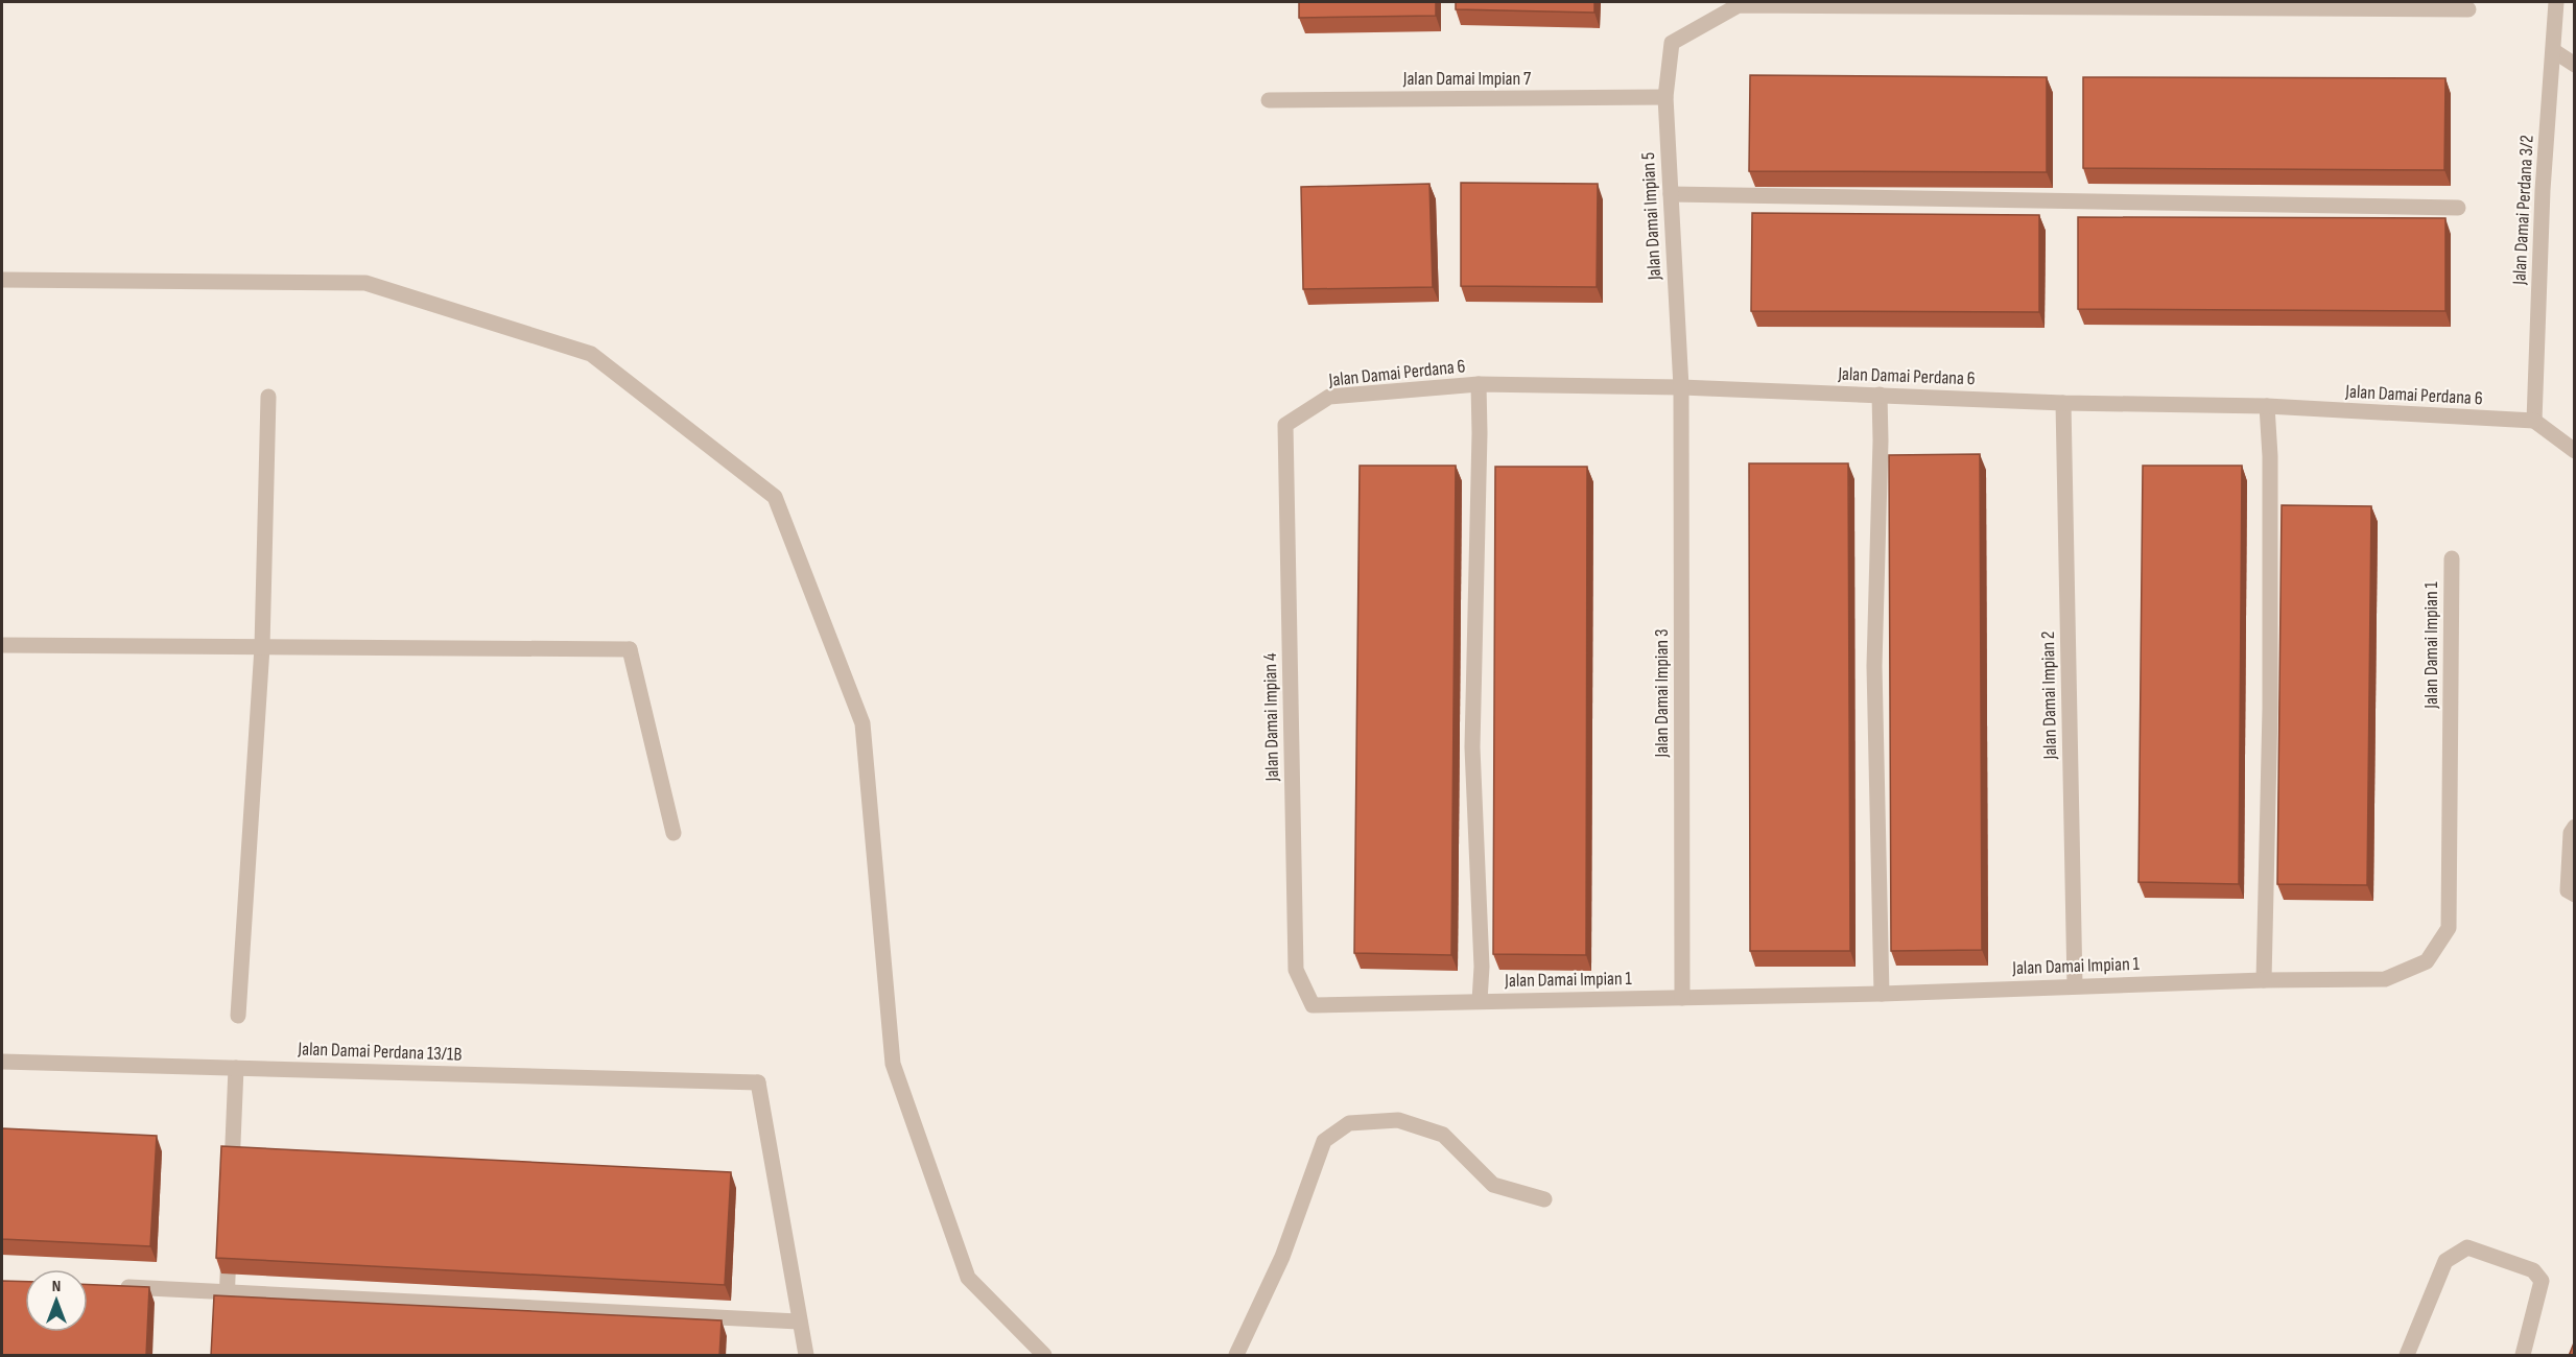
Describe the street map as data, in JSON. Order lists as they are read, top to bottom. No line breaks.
{"streets":{"street":["Jalan Damai Impian 7","Jalan Damai Perdana 3/2","Jalan Damai Impian 5","Jalan Damai Perdana 6","Jalan Damai Impian 1","Jalan Damai Impian 3","Jalan Damai Impian 2","Jalan Damai Impian 4","Jalan Damai Perdana 13/1B"]},"crossings":[["Jalan Damai Impian 7","Jalan Damai Impian 5"],["Jalan Damai Perdana 3/2","Jalan Damai Perdana 6"],["Jalan Damai Impian 5","Jalan Damai Perdana 6"],["Jalan Damai Impian 5","Jalan Damai Impian 3"],["Jalan Damai Perdana 6","Jalan Damai Impian 3"],["Jalan Damai Perdana 6","Jalan Damai Impian 2"],["Jalan Damai Perdana 6","Jalan Damai Impian 4"],["Jalan Damai Impian 1","Jalan Damai Impian 3"],["Jalan Damai Impian 1","Jalan Damai Impian 2"],["Jalan Damai Impian 1","Jalan Damai Impian 4"]],"north":"top"}
